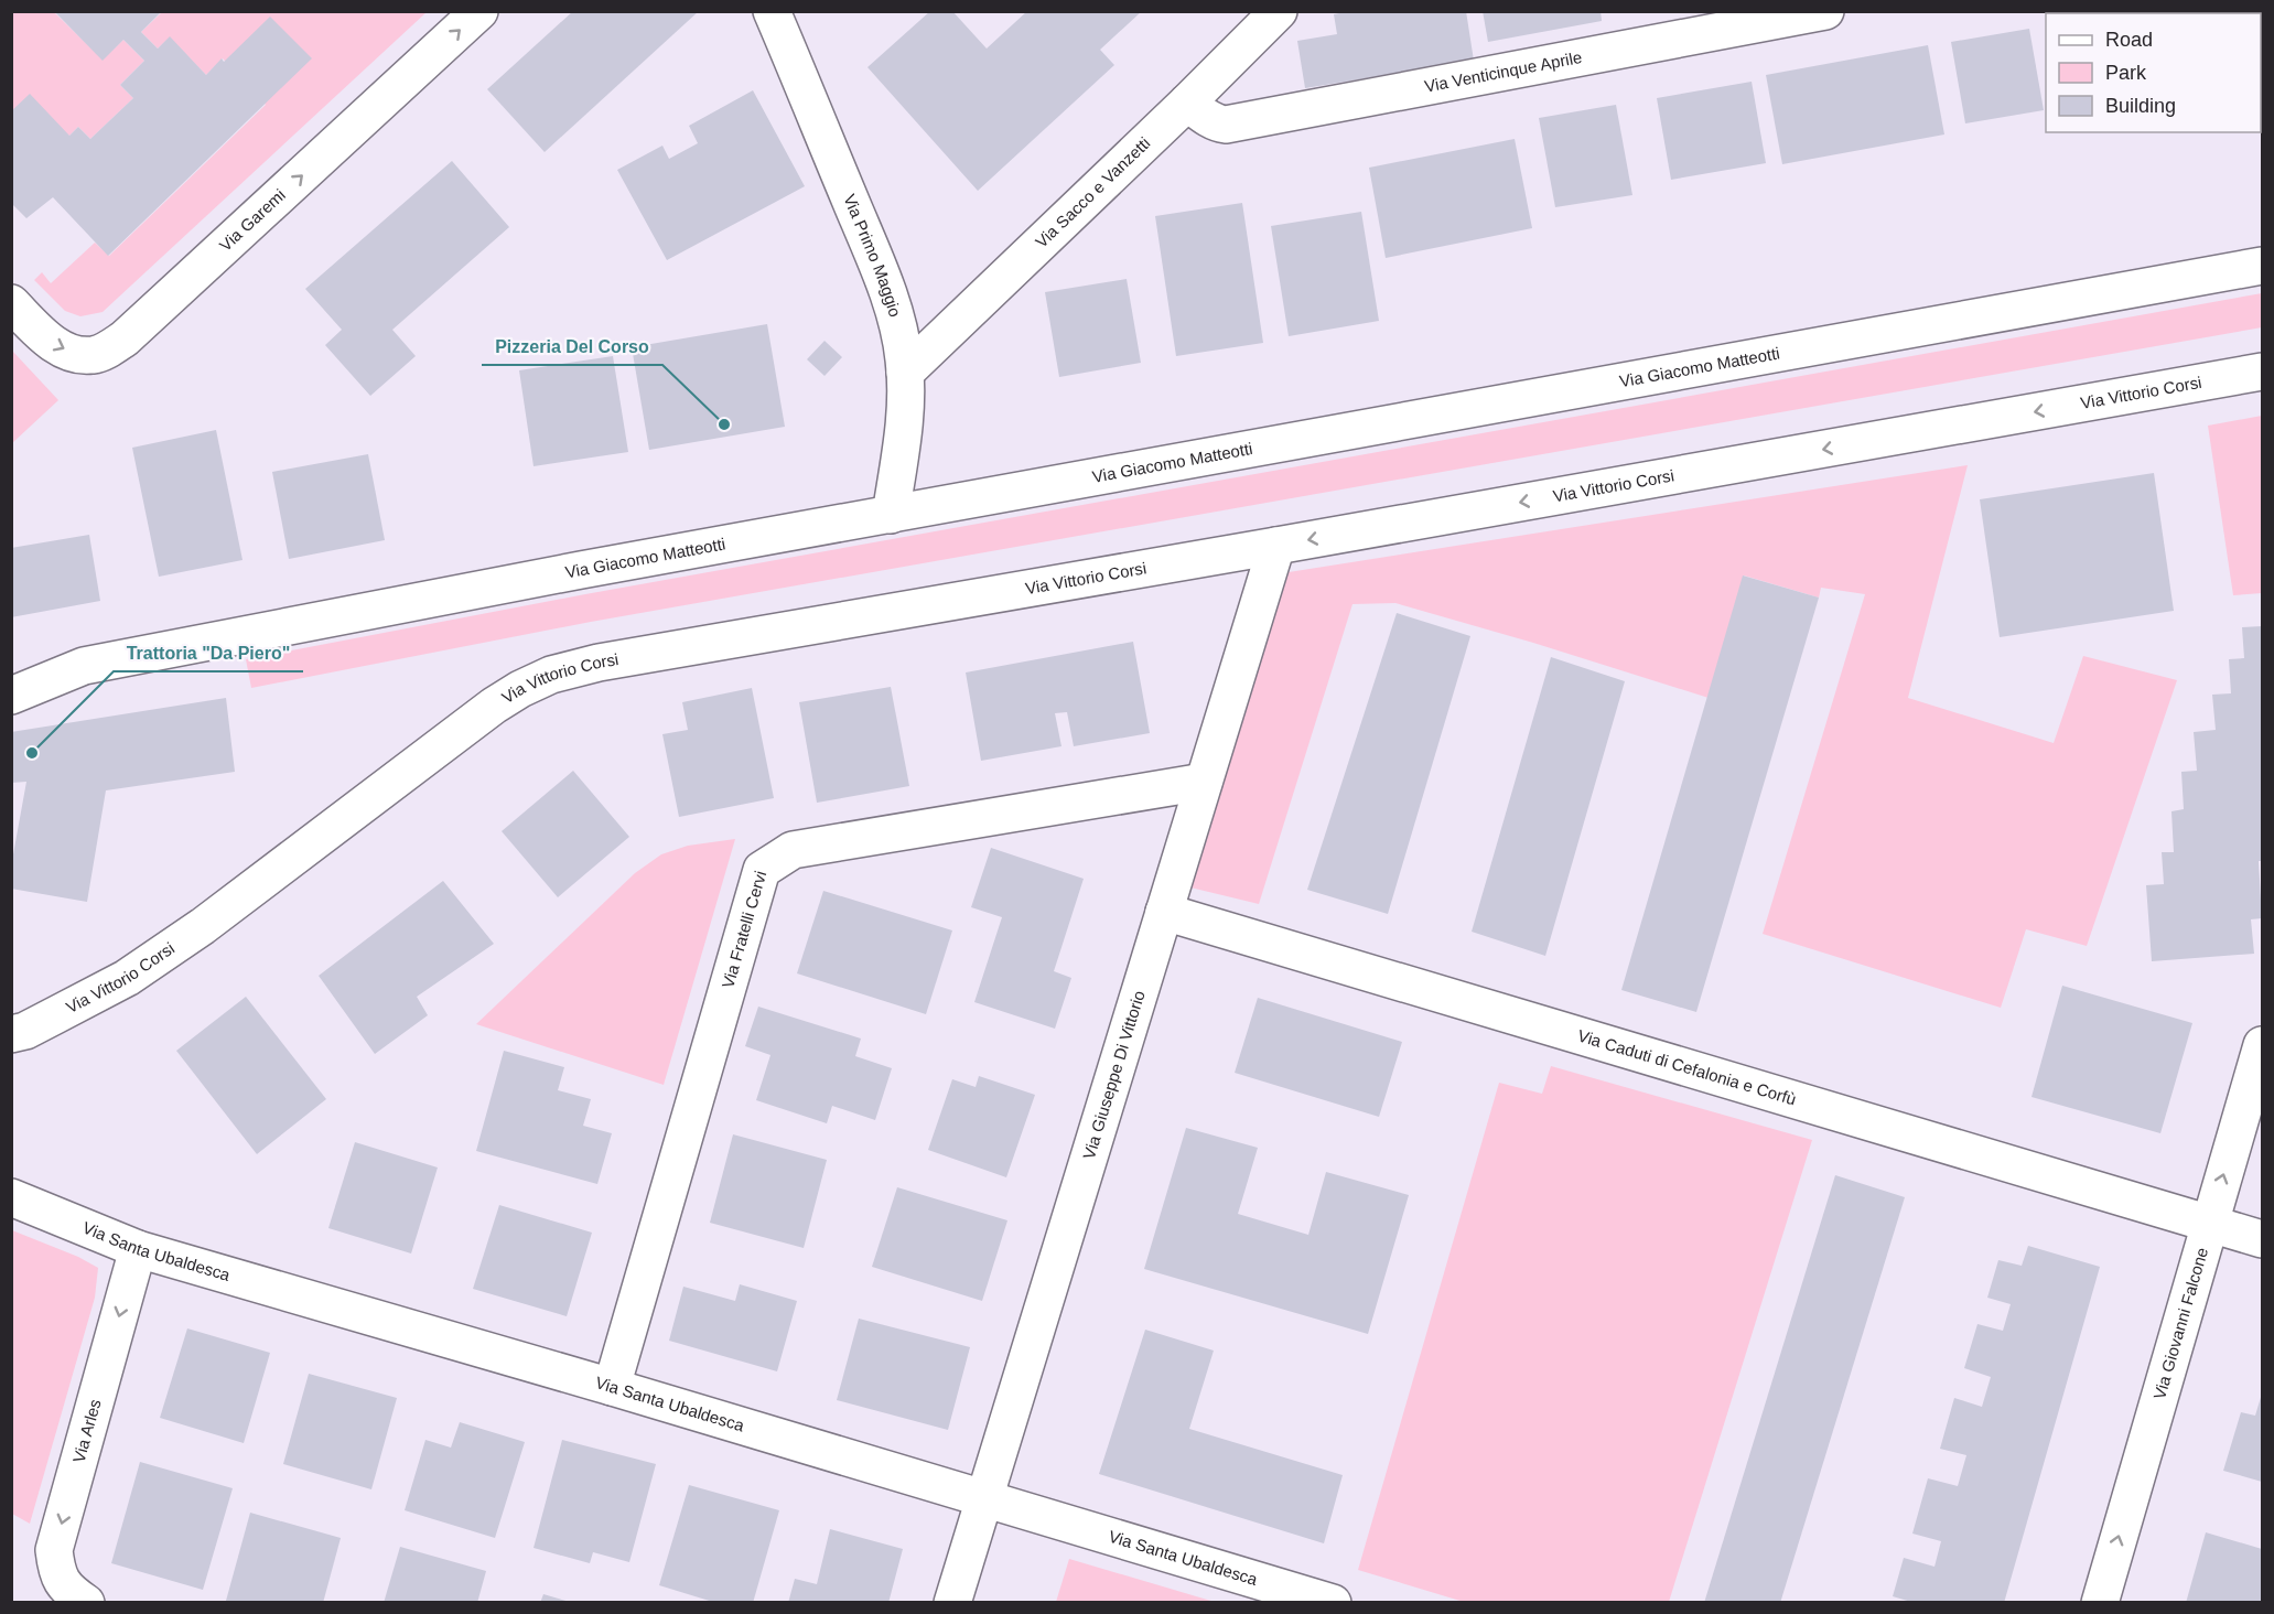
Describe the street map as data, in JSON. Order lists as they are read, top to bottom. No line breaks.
{"streets":{"street":["Via Venticinque Aprile","Via Sacco e Vanzetti","Via Garemi","Via Primo Maggio","Via Giacomo Matteotti","Via Vittorio Corsi","Via Fratelli Cervi","Via Caduti di Cefalonia e Corfù","Via Giuseppe Di Vittorio","Via Santa Ubaldesca","Via Giovanni Falcone","Via Arles"]},"crossings":[["Via Venticinque Aprile","Via Sacco e Vanzetti"],["Via Sacco e Vanzetti","Via Primo Maggio"],["Via Primo Maggio","Via Giacomo Matteotti"],["Via Vittorio Corsi","Via Giuseppe Di Vittorio"],["Via Fratelli Cervi","Via Giuseppe Di Vittorio"],["Via Fratelli Cervi","Via Santa Ubaldesca"],["Via Caduti di Cefalonia e Corfù","Via Giuseppe Di Vittorio"],["Via Caduti di Cefalonia e Corfù","Via Giovanni Falcone"],["Via Giuseppe Di Vittorio","Via Santa Ubaldesca"],["Via Santa Ubaldesca","Via Arles"]],"one_way":["Via Garemi","Via Vittorio Corsi","Via Giovanni Falcone","Via Arles"],"places":["Pizzeria Del Corso","Trattoria \"Da Piero\""],"legend":["Road","Park","Building"]}
